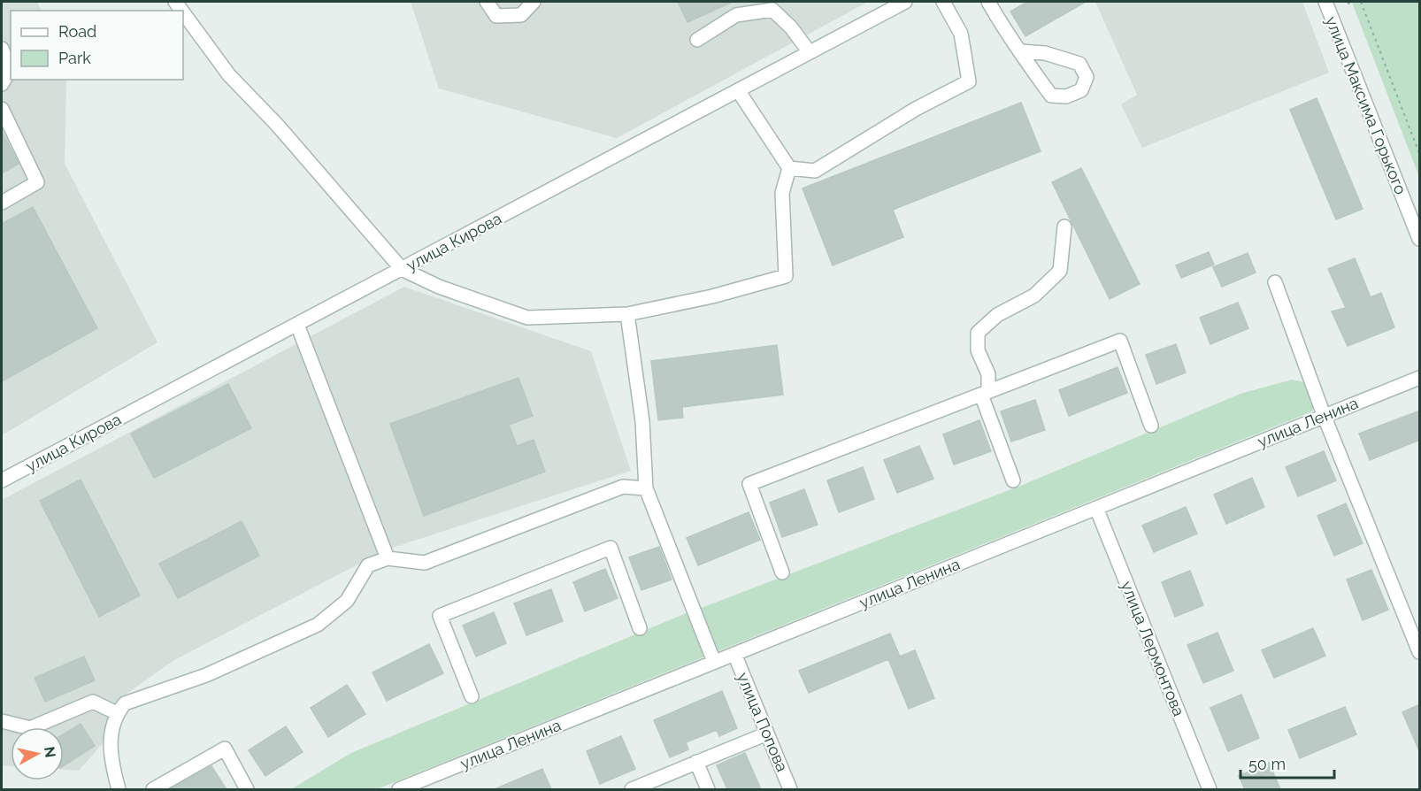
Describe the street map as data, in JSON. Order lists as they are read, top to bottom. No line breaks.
{"streets":{"street":["улица Максима Горького","улица Кирова","улица Ленина","улица Лермонтова","улица Попова"]},"crossings":[["улица Ленина","улица Лермонтова"],["улица Ленина","улица Попова"]],"legend":["Road","Park"],"scale_bar":"50 m","north":"right"}
